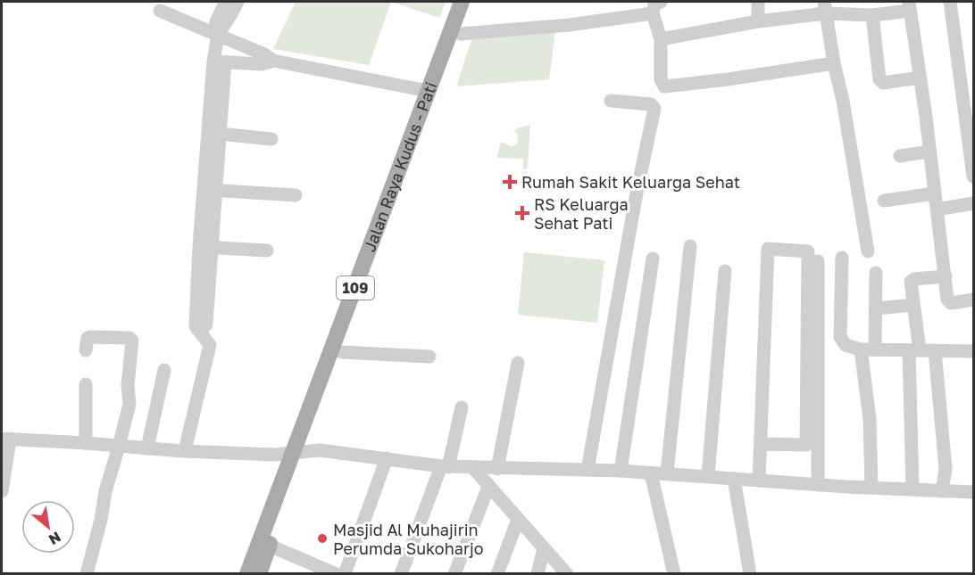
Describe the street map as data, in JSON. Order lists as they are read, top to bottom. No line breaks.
{"streets":{"main road":["Jalan Raya Kudus - Pati","109"]},"places":{"health":["Rumah Sakit Keluarga Sehat","RS Keluarga Sehat Pati"],"other":["Masjid Al Muhajirin Perumda Sukoharjo"]},"north":"bottom right"}
